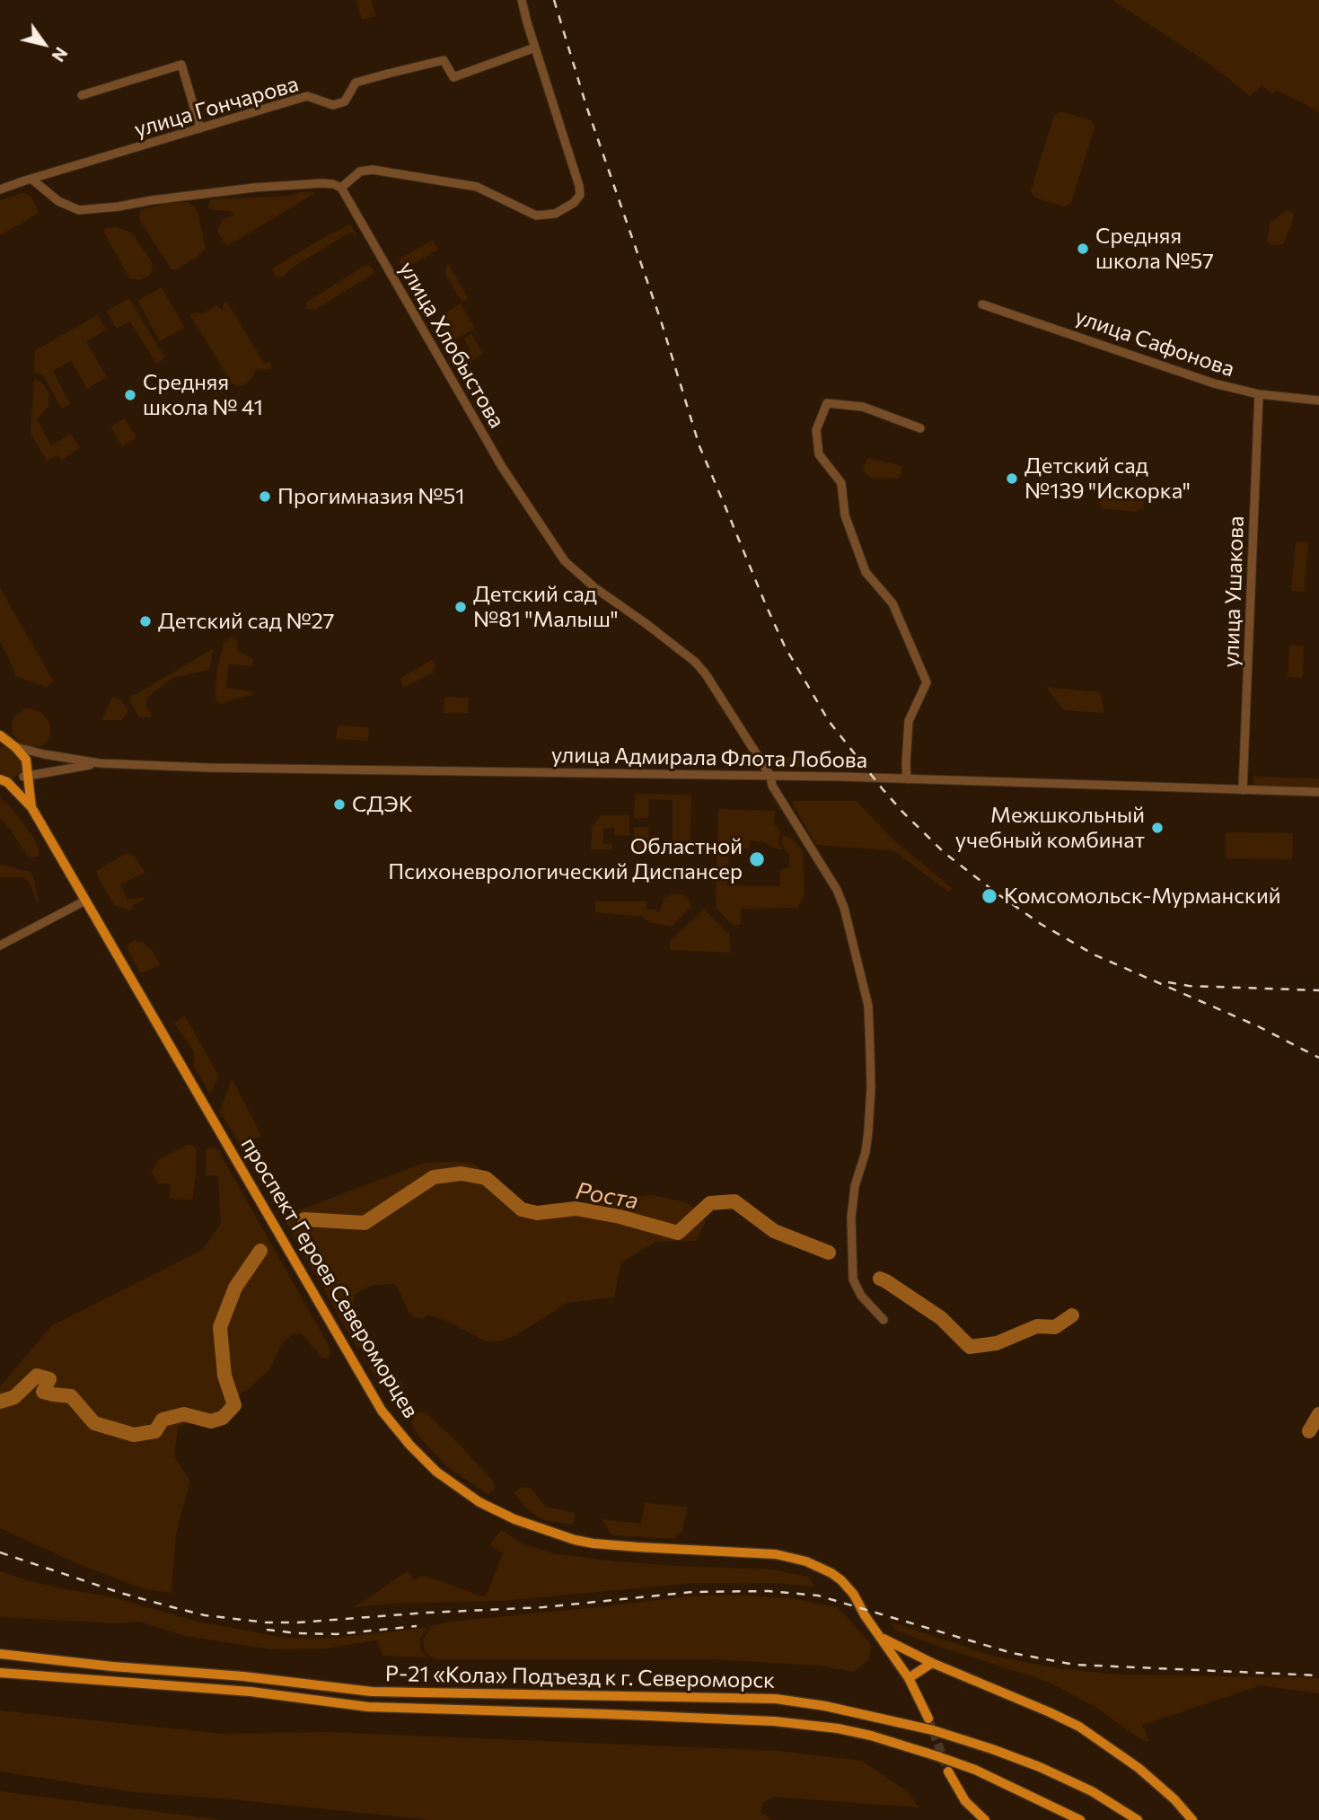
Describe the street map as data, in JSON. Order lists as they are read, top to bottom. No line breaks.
{"streets":{"main road":["проспект Героев Североморцев","Р-21 «Кола» Подъезд к г. Североморск"],"street":["улица Гончарова","улица Сафонова","улица Хлобыстова","улица Ушакова","улица Адмирала Флота Лобова"]},"crossings":[["улица Сафонова","улица Ушакова"],["улица Хлобыстова","улица Адмирала Флота Лобова"],["улица Ушакова","улица Адмирала Флота Лобова"],["улица Адмирала Флота Лобова","проспект Героев Североморцев"]],"water":["Роста"],"places":["Средняя школа №57","Средняя школа № 41","Детский сад №139 \"Искорка\"","Прогимназия №51","Детский сад №81 \"Малыш\"","Детский сад №27","СДЭК","Межшкольный учебный комбинат","Областной Психоневрологический Диспансер","Комсомольск-Мурманский"],"north":"bottom right"}
